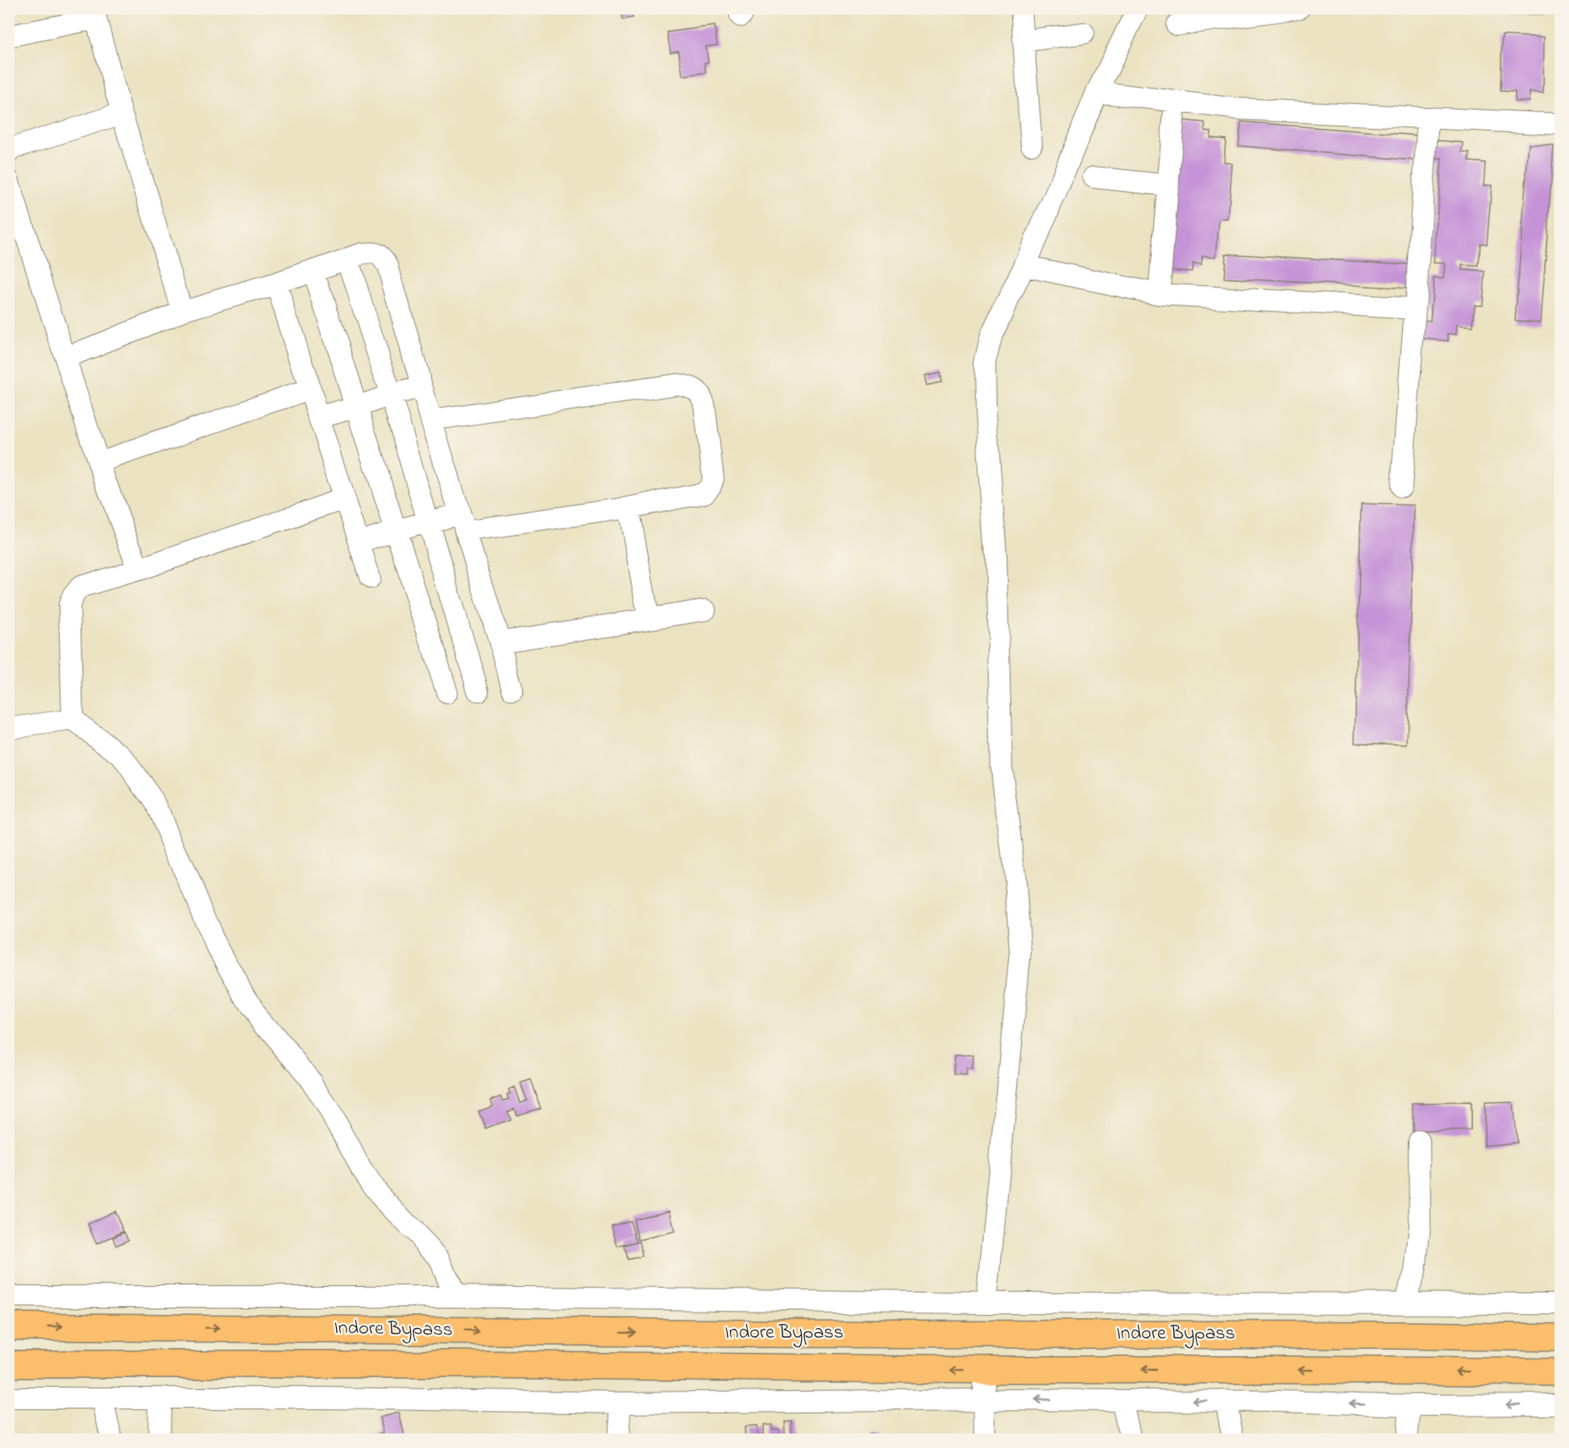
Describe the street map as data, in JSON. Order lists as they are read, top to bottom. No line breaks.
{"streets":{"highway":["Indore Bypass"]}}
